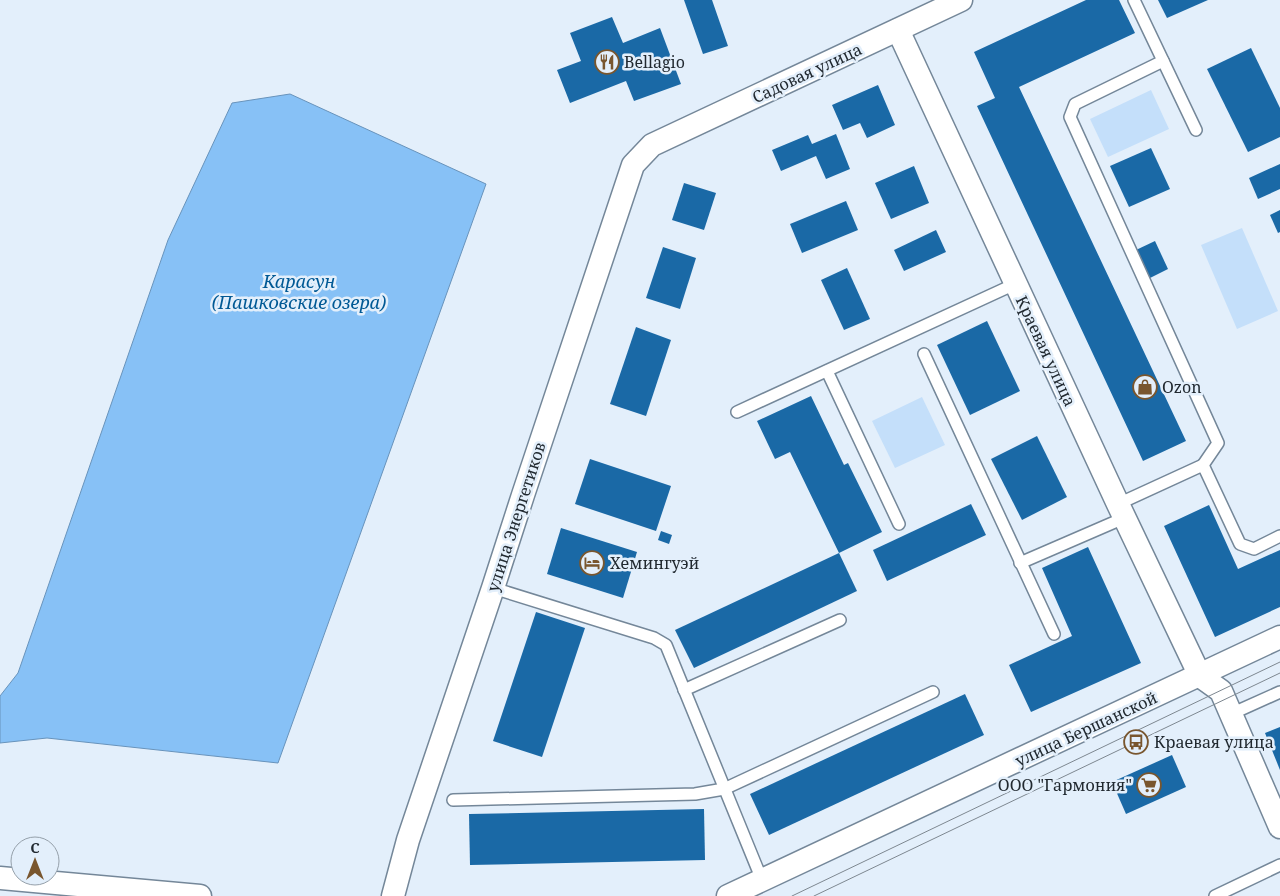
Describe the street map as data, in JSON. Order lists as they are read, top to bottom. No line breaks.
{"streets":{"street":["Садовая улица","Краевая улица","улица Энергетиков","улица Бершанской"]},"crossings":[["Садовая улица","Краевая улица"],["Садовая улица","улица Энергетиков"],["Краевая улица","улица Бершанской"]],"water":["Карасун (Пашковские озера)"],"places":{"restaurant":["Bellagio"],"shop":["Ozon"],"hotel":["Хемингуэй"],"bus stop":["Краевая улица"],"supermarket":["ООО \"Гармония\""]},"north":"top"}
